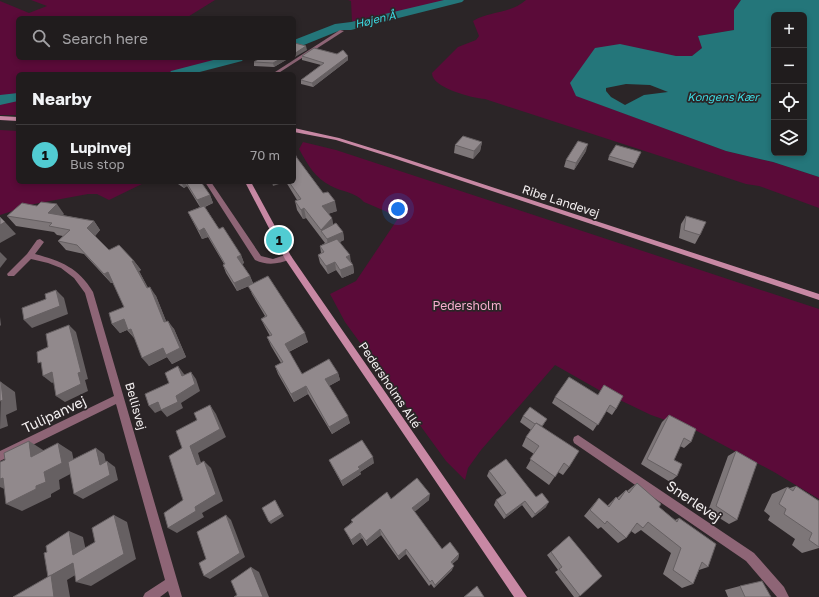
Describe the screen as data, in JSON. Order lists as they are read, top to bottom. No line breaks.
{"streets":{"main road":["Ribe Landevej","Pedersholms Allé"],"street":["Bellisvej","Tulipanvej","Snerlevej"]},"crossings":[["Bellisvej","Tulipanvej"]],"water":["Højen Å","Kongens Kær"],"parks":["Pedersholm"],"page":{"map_buttons":["+","−"],"search":"Search here","heading":"Nearby","list":[{"mark":"1","name":"Lupinvej","note":"Bus stop","value":"70 m"}],"pins":"1"}}
